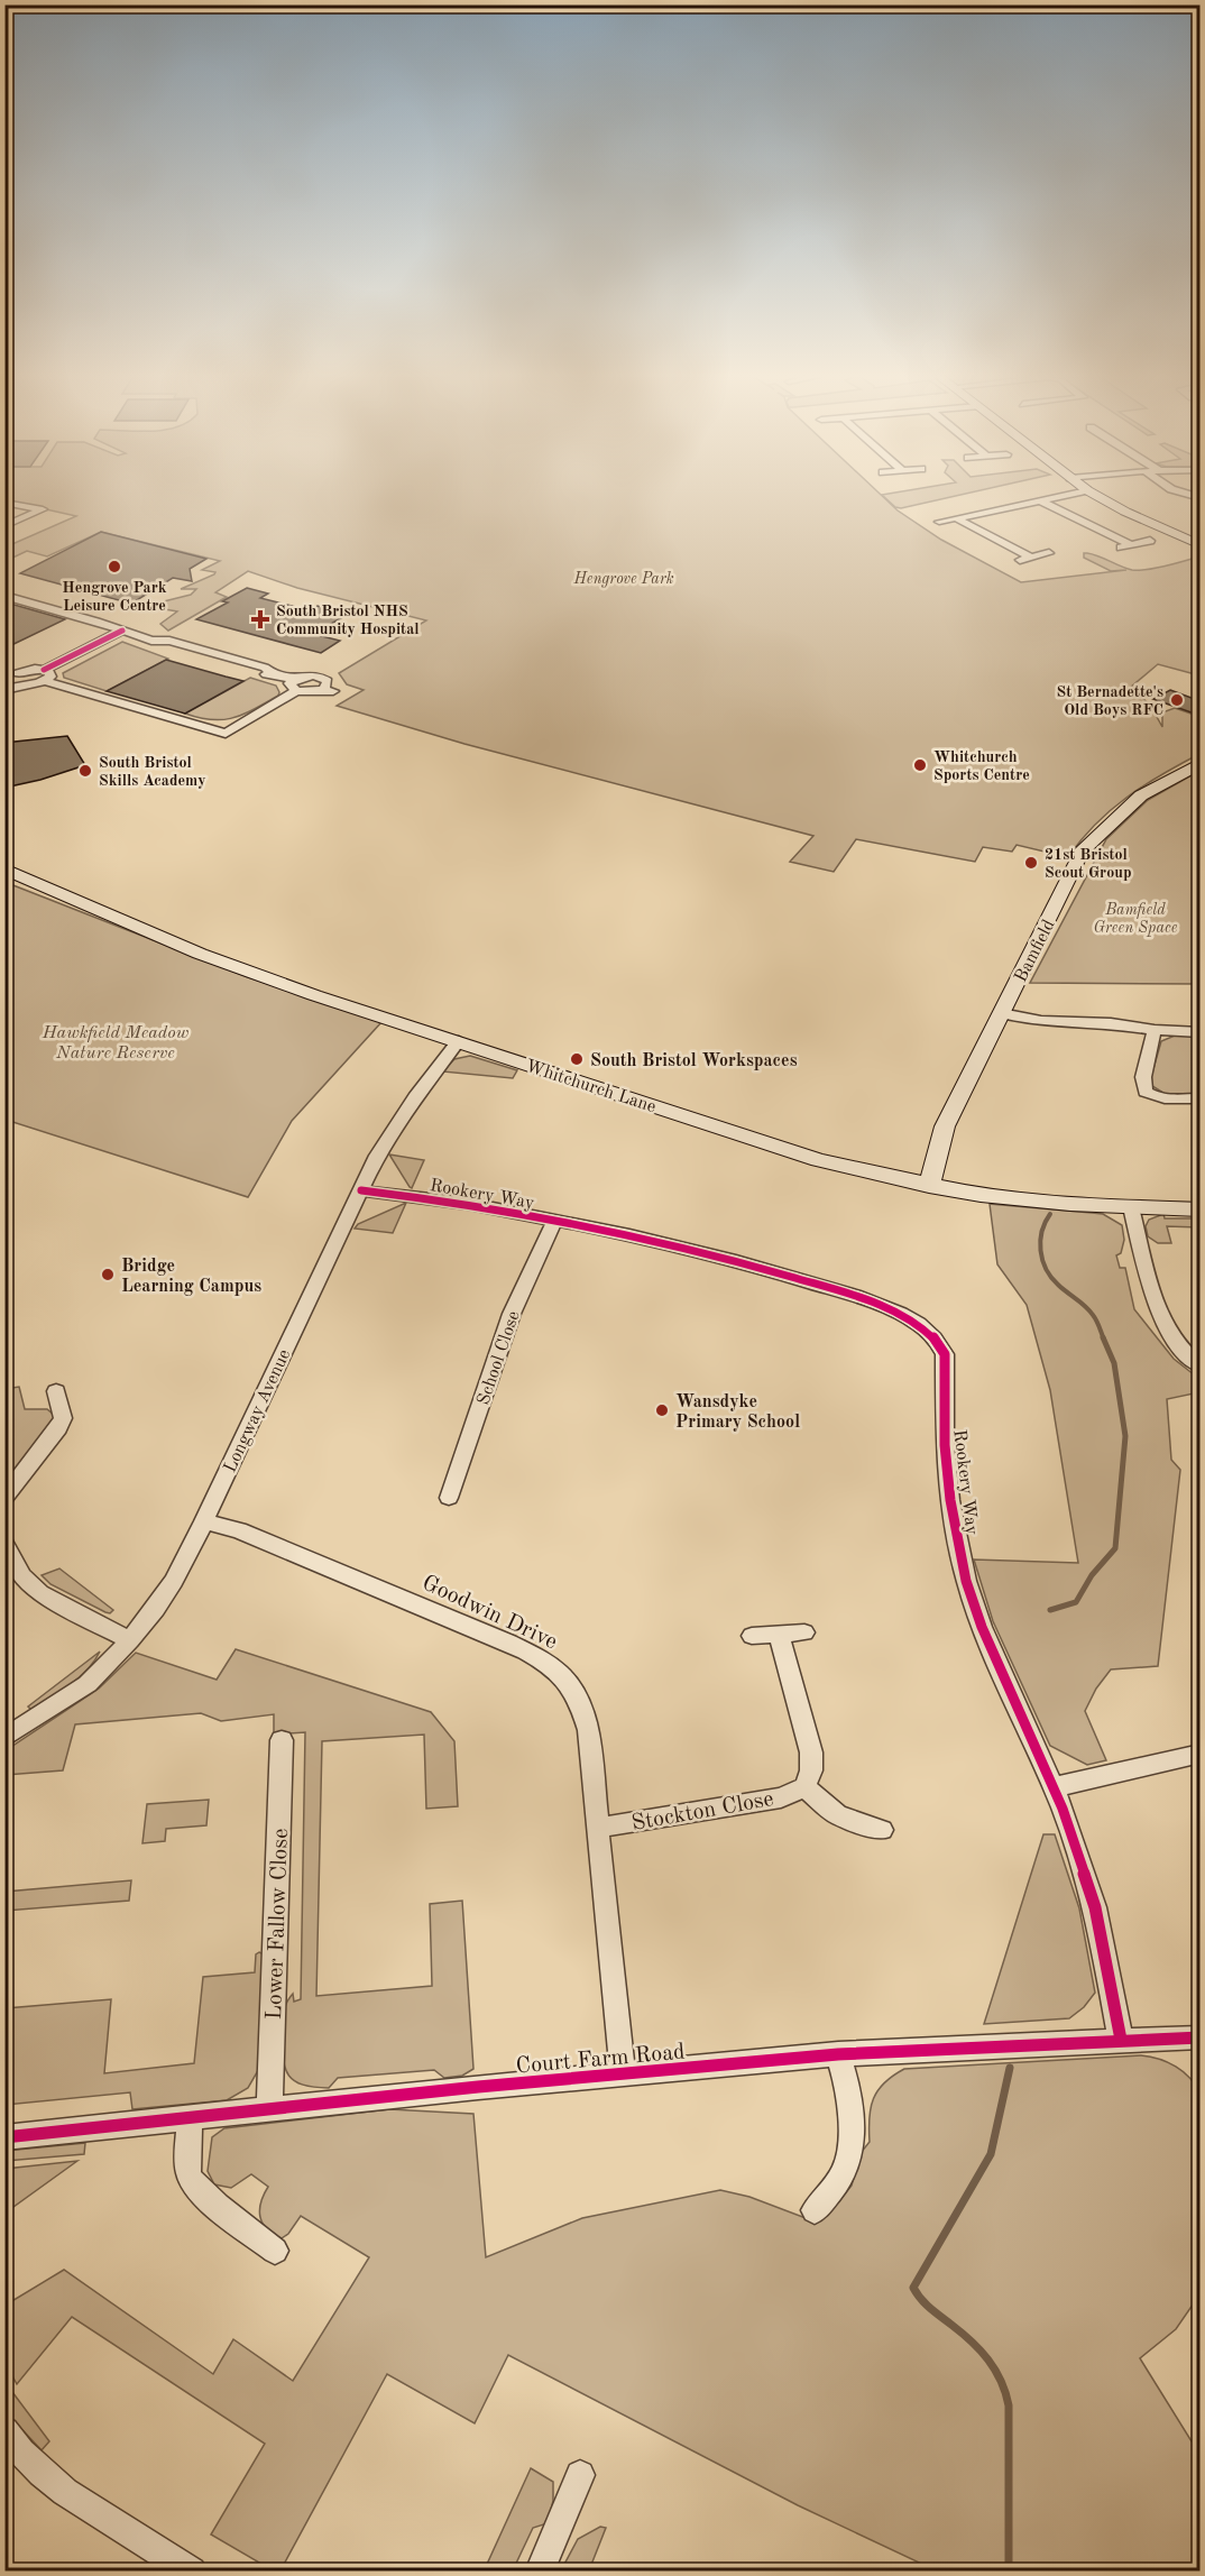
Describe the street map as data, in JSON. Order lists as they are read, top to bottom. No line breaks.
{"streets":{"street":["Bamfield","Whitchurch Lane","Rookery Way","School Close","Longway Avenue","Goodwin Drive","Stockton Close","Lower Fallow Close","Court Farm Road"]},"crossings":[["Bamfield","Whitchurch Lane"],["Whitchurch Lane","Longway Avenue"],["Rookery Way","School Close"],["Rookery Way","Longway Avenue"],["Rookery Way","Court Farm Road"],["Longway Avenue","Goodwin Drive"],["Goodwin Drive","Stockton Close"],["Goodwin Drive","Court Farm Road"],["Lower Fallow Close","Court Farm Road"]],"parks":["Hengrove Park","Bamfield Green Space","Hawkfield Meadow Nature Reserve"],"places":{"other":["Hengrove Park Leisure Centre","St Bernadette's Old Boys RFC","Whitchurch Sports Centre","South Bristol Skills Academy","21st Bristol Scout Group","South Bristol Workspaces","Bridge Learning Campus","Wansdyke Primary School"],"health":["South Bristol NHS Community Hospital"]}}
